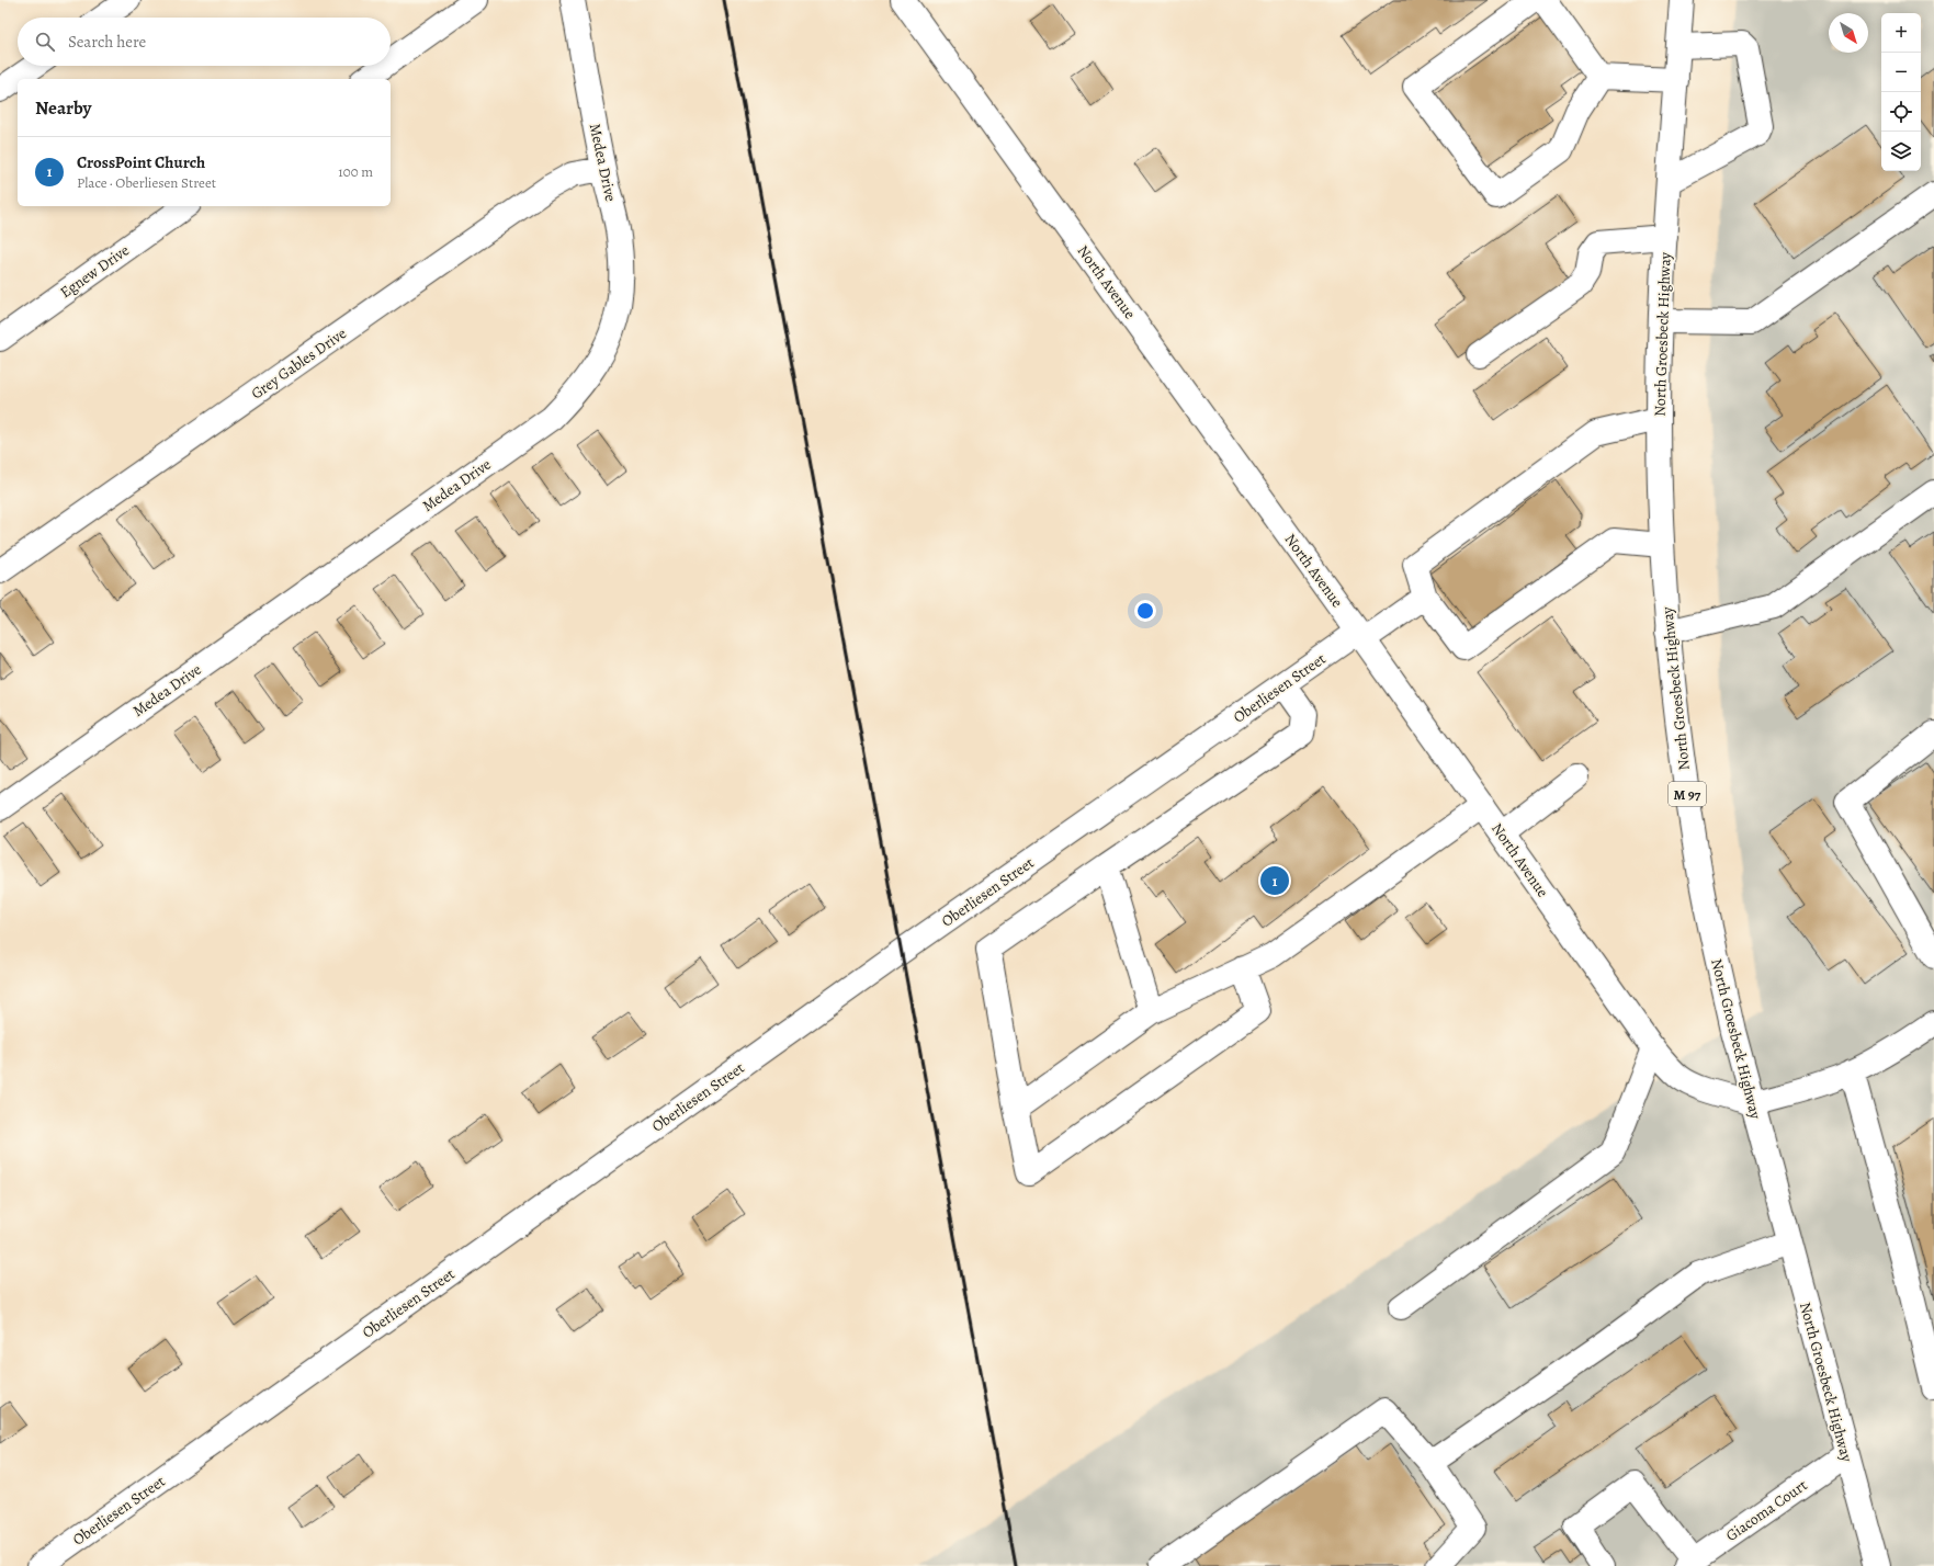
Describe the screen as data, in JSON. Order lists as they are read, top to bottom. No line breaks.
{"streets":{"street":["Medea Drive","Egnew Drive","North Avenue","North Groesbeck Highway","Grey Gables Drive","Oberliesen Street","M 97","Giacoma Court"]},"crossings":[["Medea Drive","Grey Gables Drive"],["North Avenue","North Groesbeck Highway"],["North Avenue","Oberliesen Street"],["North Groesbeck Highway","Giacoma Court"]],"north":"bottom right","page":{"map_buttons":["+","−"],"search":"Search here","heading":"Nearby","list":[{"mark":"1","name":"CrossPoint Church","note":"Place · Oberliesen Street","value":"100 m"}],"pins":"1"}}
